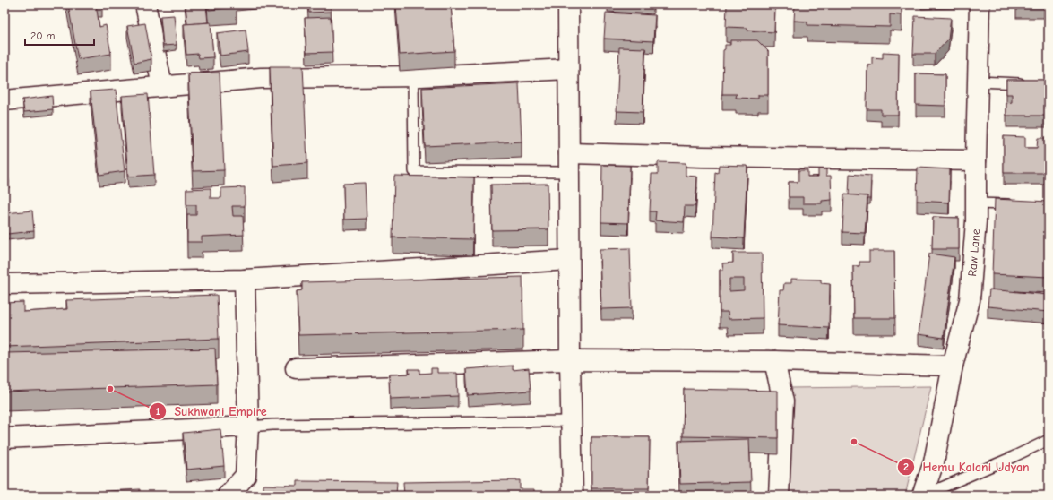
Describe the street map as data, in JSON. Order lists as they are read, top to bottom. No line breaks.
{"streets":{"street":["Raw Lane"]},"places":["Sukhwani Empire","Hemu Kalani Udyan"],"scale_bar":"20 m"}
